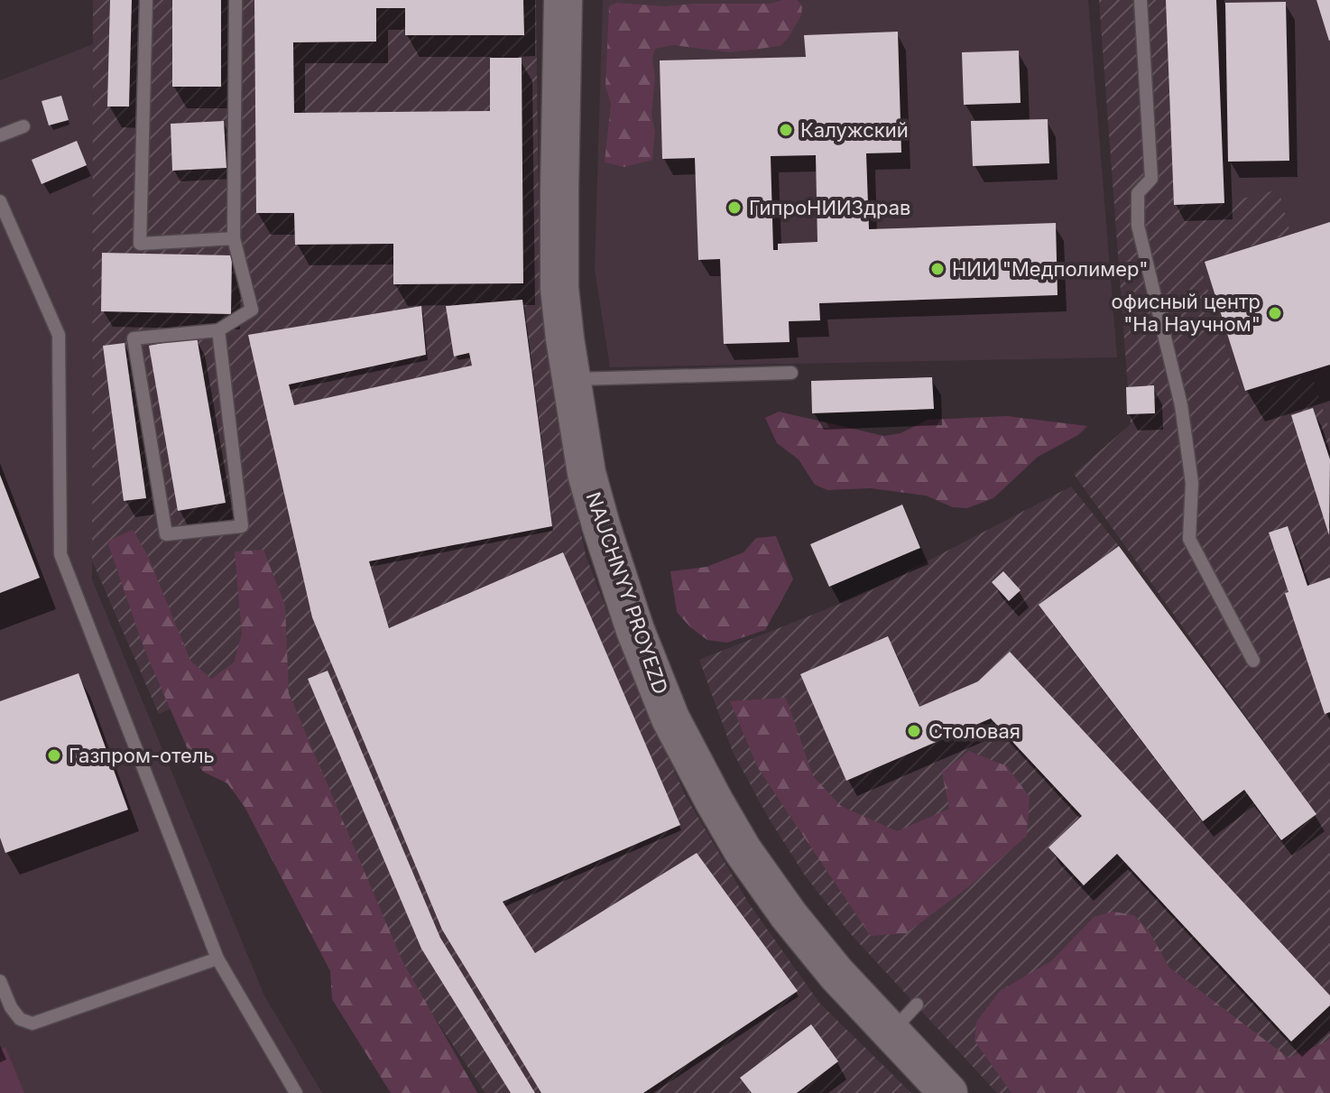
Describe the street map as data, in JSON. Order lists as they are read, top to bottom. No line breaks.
{"streets":{"street":["NAUCHNYY PROYEZD"]},"places":["Калужский","ГипроНИИЗдрав","НИИ \"Медполимер\"","офисный центр \"На Научном\"","Столовая","Газпром-отель"]}
